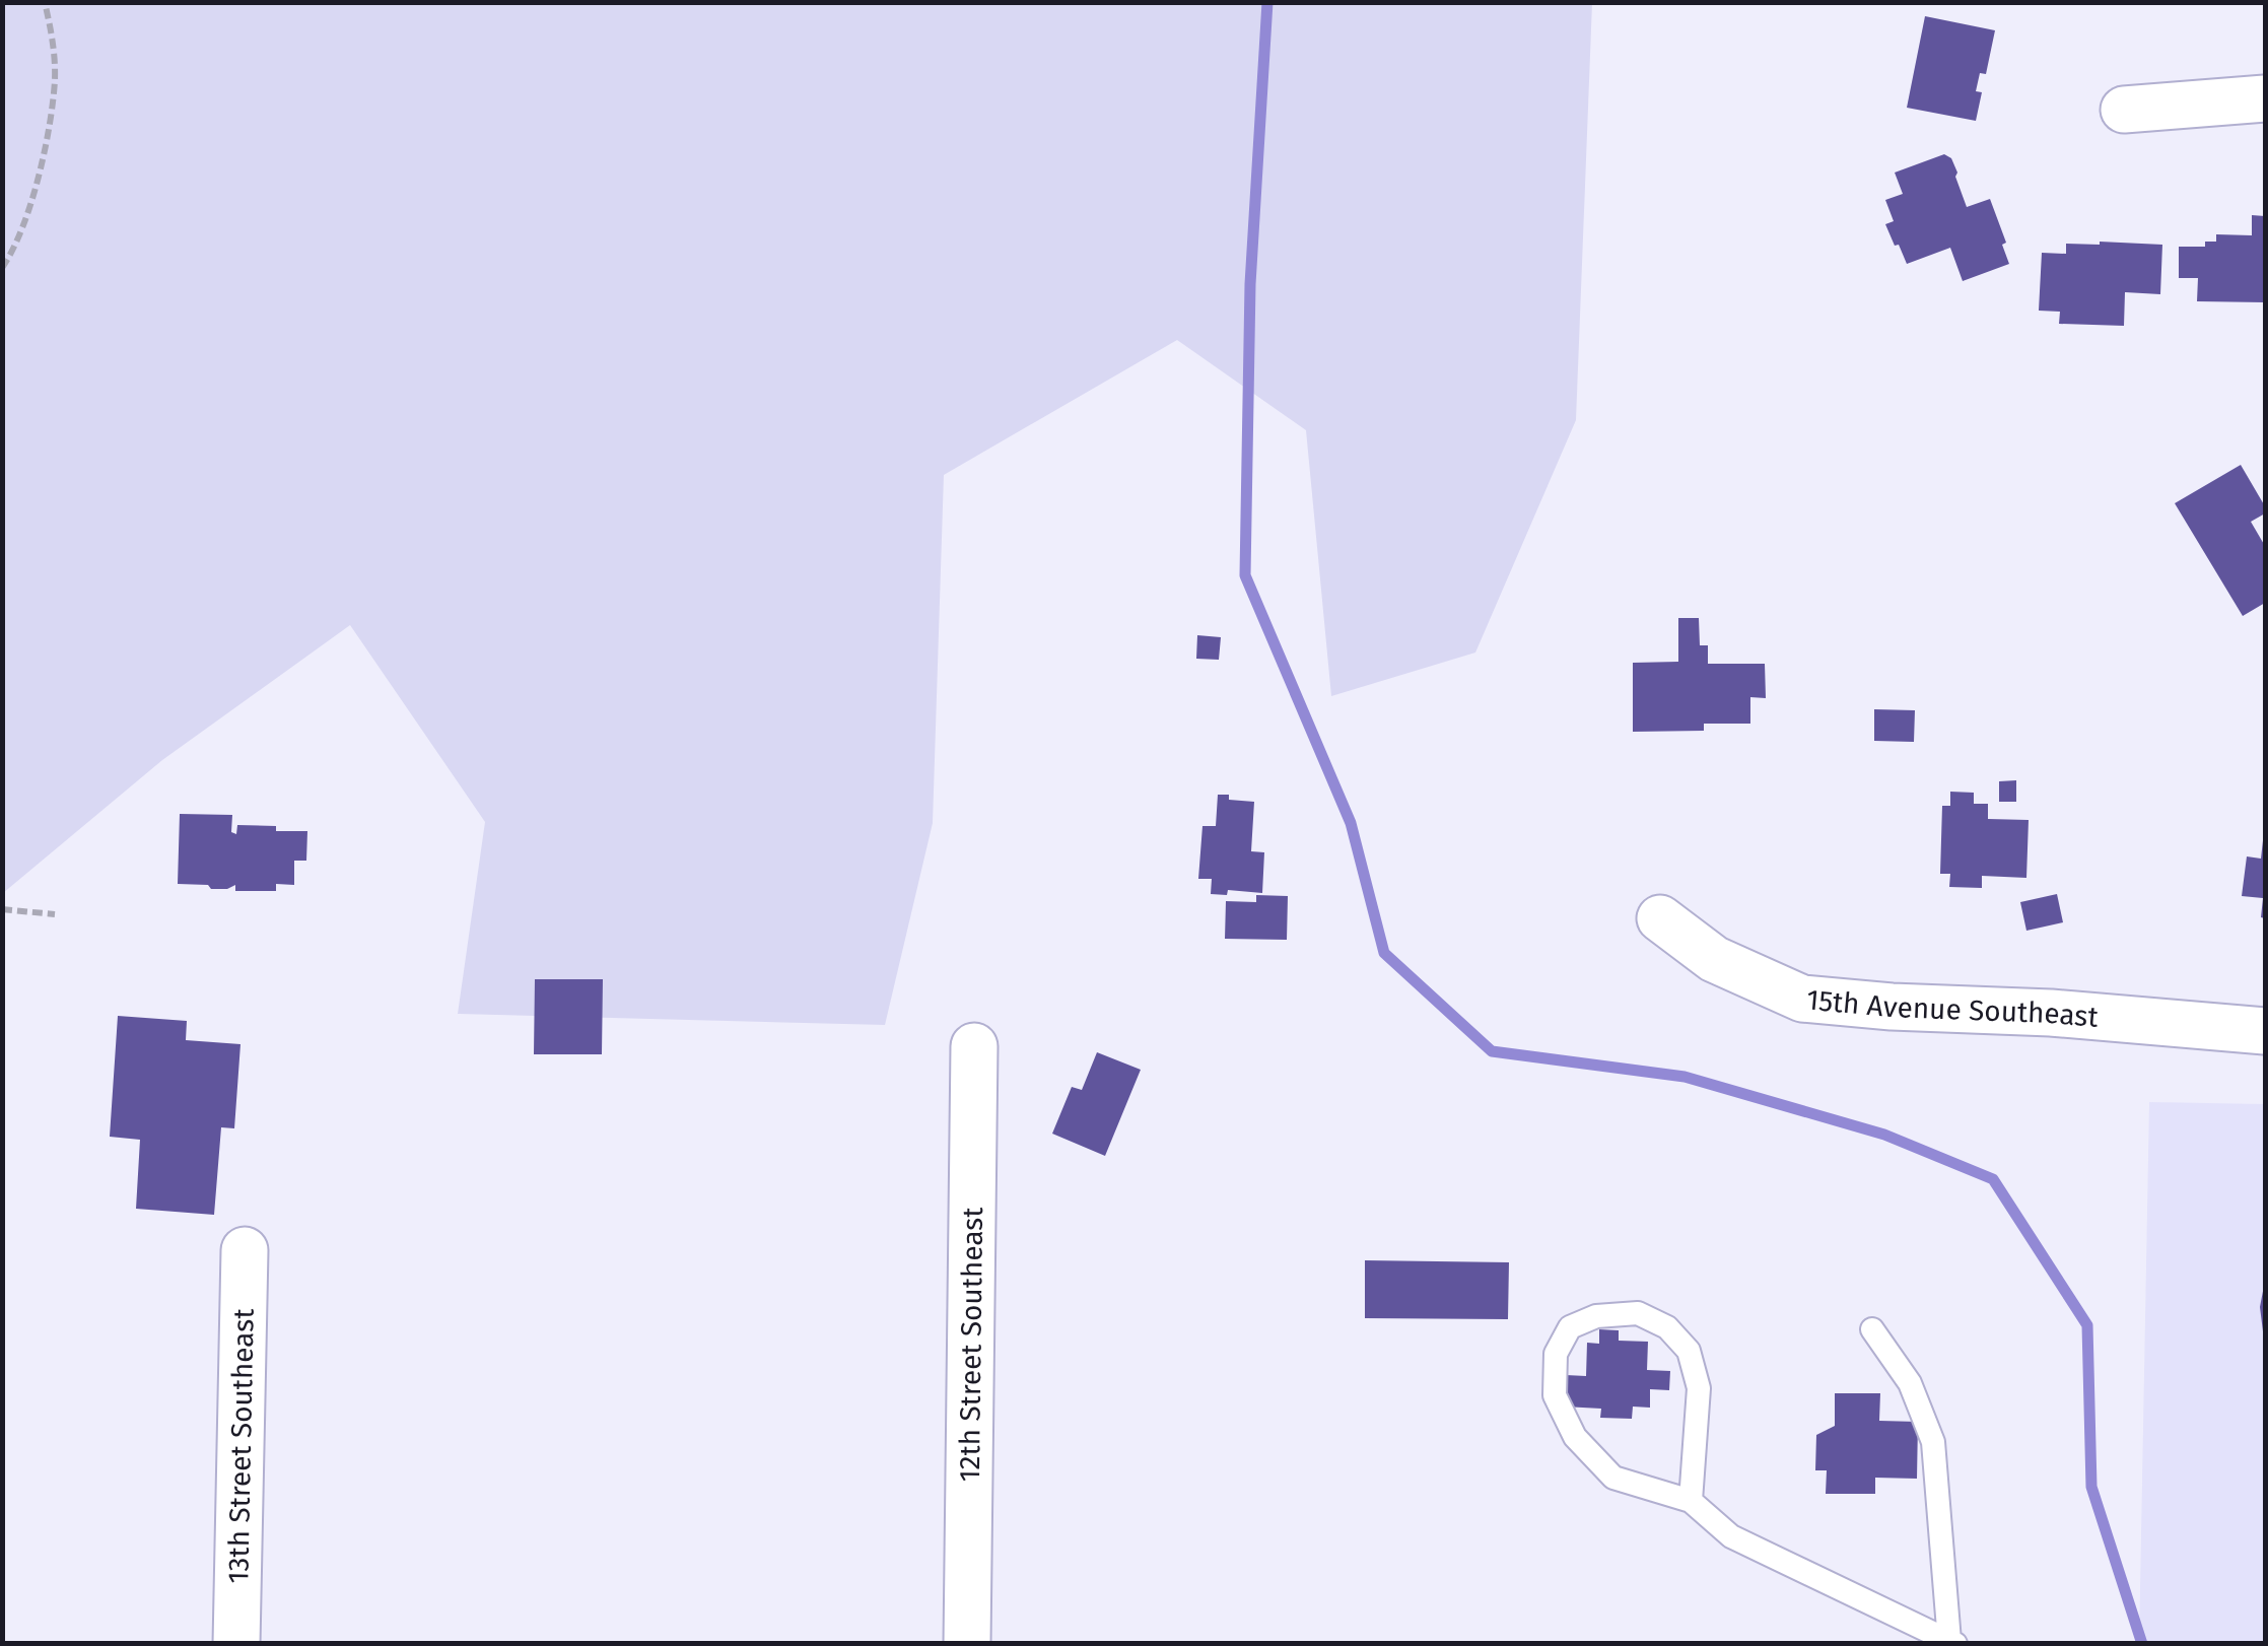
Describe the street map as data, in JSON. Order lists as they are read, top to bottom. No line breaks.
{"streets":{"street":["15th Avenue Southeast","12th Street Southeast","13th Street Southeast"]}}
